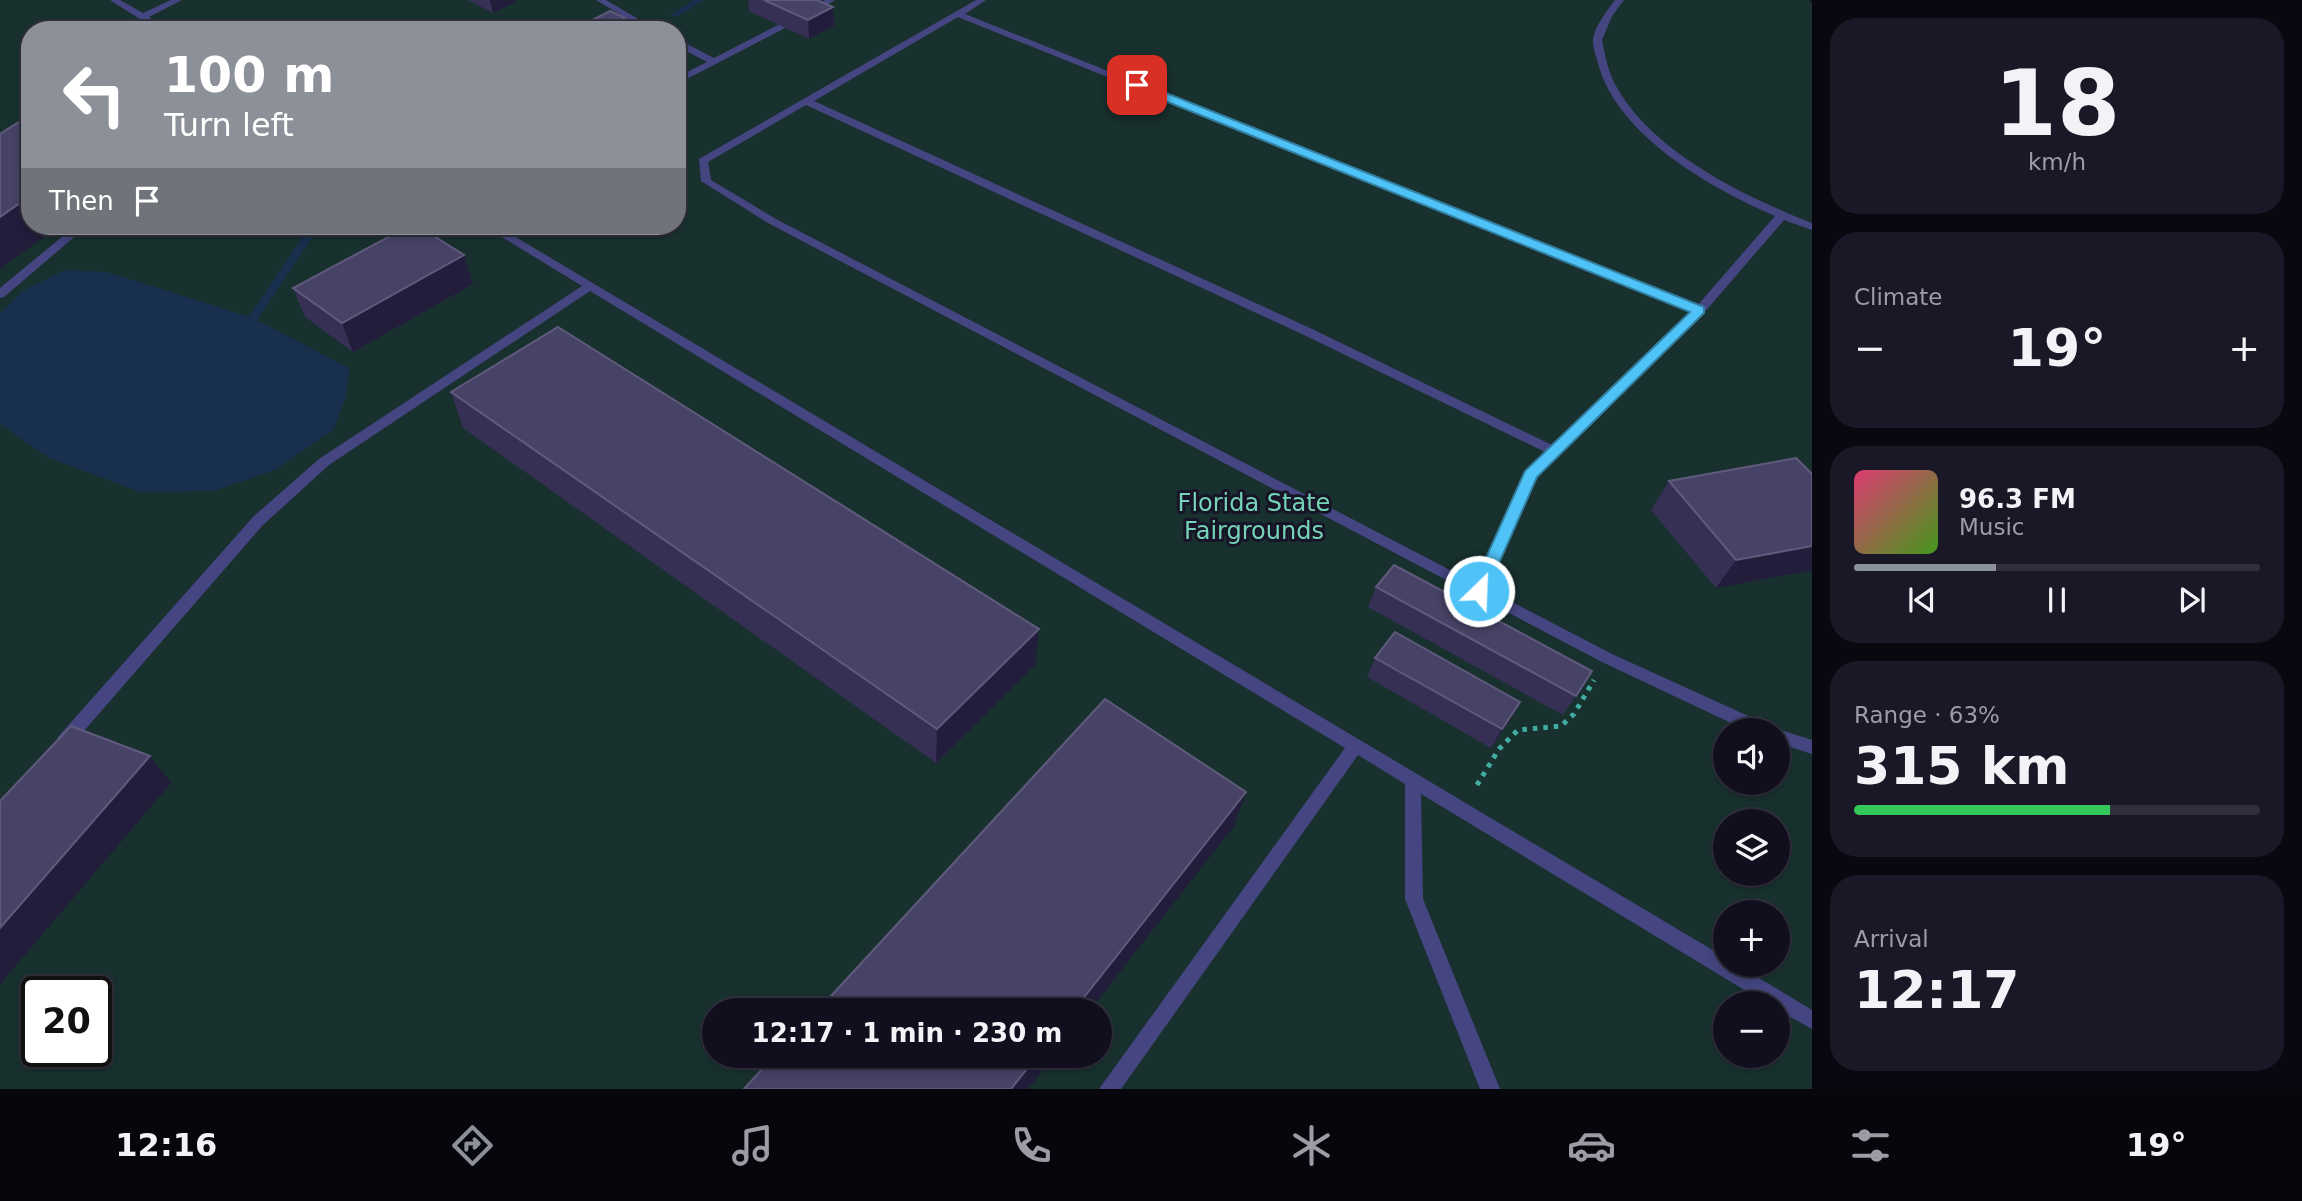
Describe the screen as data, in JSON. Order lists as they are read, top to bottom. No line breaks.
{"parks":["Florida State Fairgrounds"],"page":{"tile":[["18","km/h"],"Climate",["Range · 63%","315 km"],["Arrival","12:17"]],"turn":["100 m","Turn left"],"then":"Then","heat":["−","19°","+"],"song":["96.3 FM","Music"],"map_buttons":["+","−"],"limit":"20","trip":"12:17 · 1 min · 230 m","tabs":["12:16","19°"]}}
